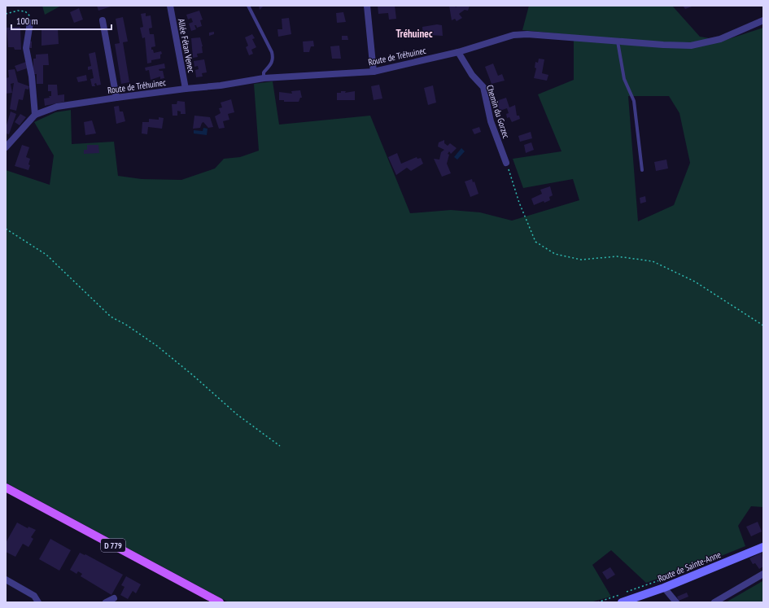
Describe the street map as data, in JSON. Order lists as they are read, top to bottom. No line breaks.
{"streets":{"main road":["D 779","Route de Sainte-Anne"],"street":["Allée Fétan Venec","Route de Tréhuinec","Chemin du Gorzec"]},"crossings":[["Allée Fétan Venec","Route de Tréhuinec"],["Route de Tréhuinec","Chemin du Gorzec"]],"districts":["Tréhuinec"],"scale_bar":"100 m"}
